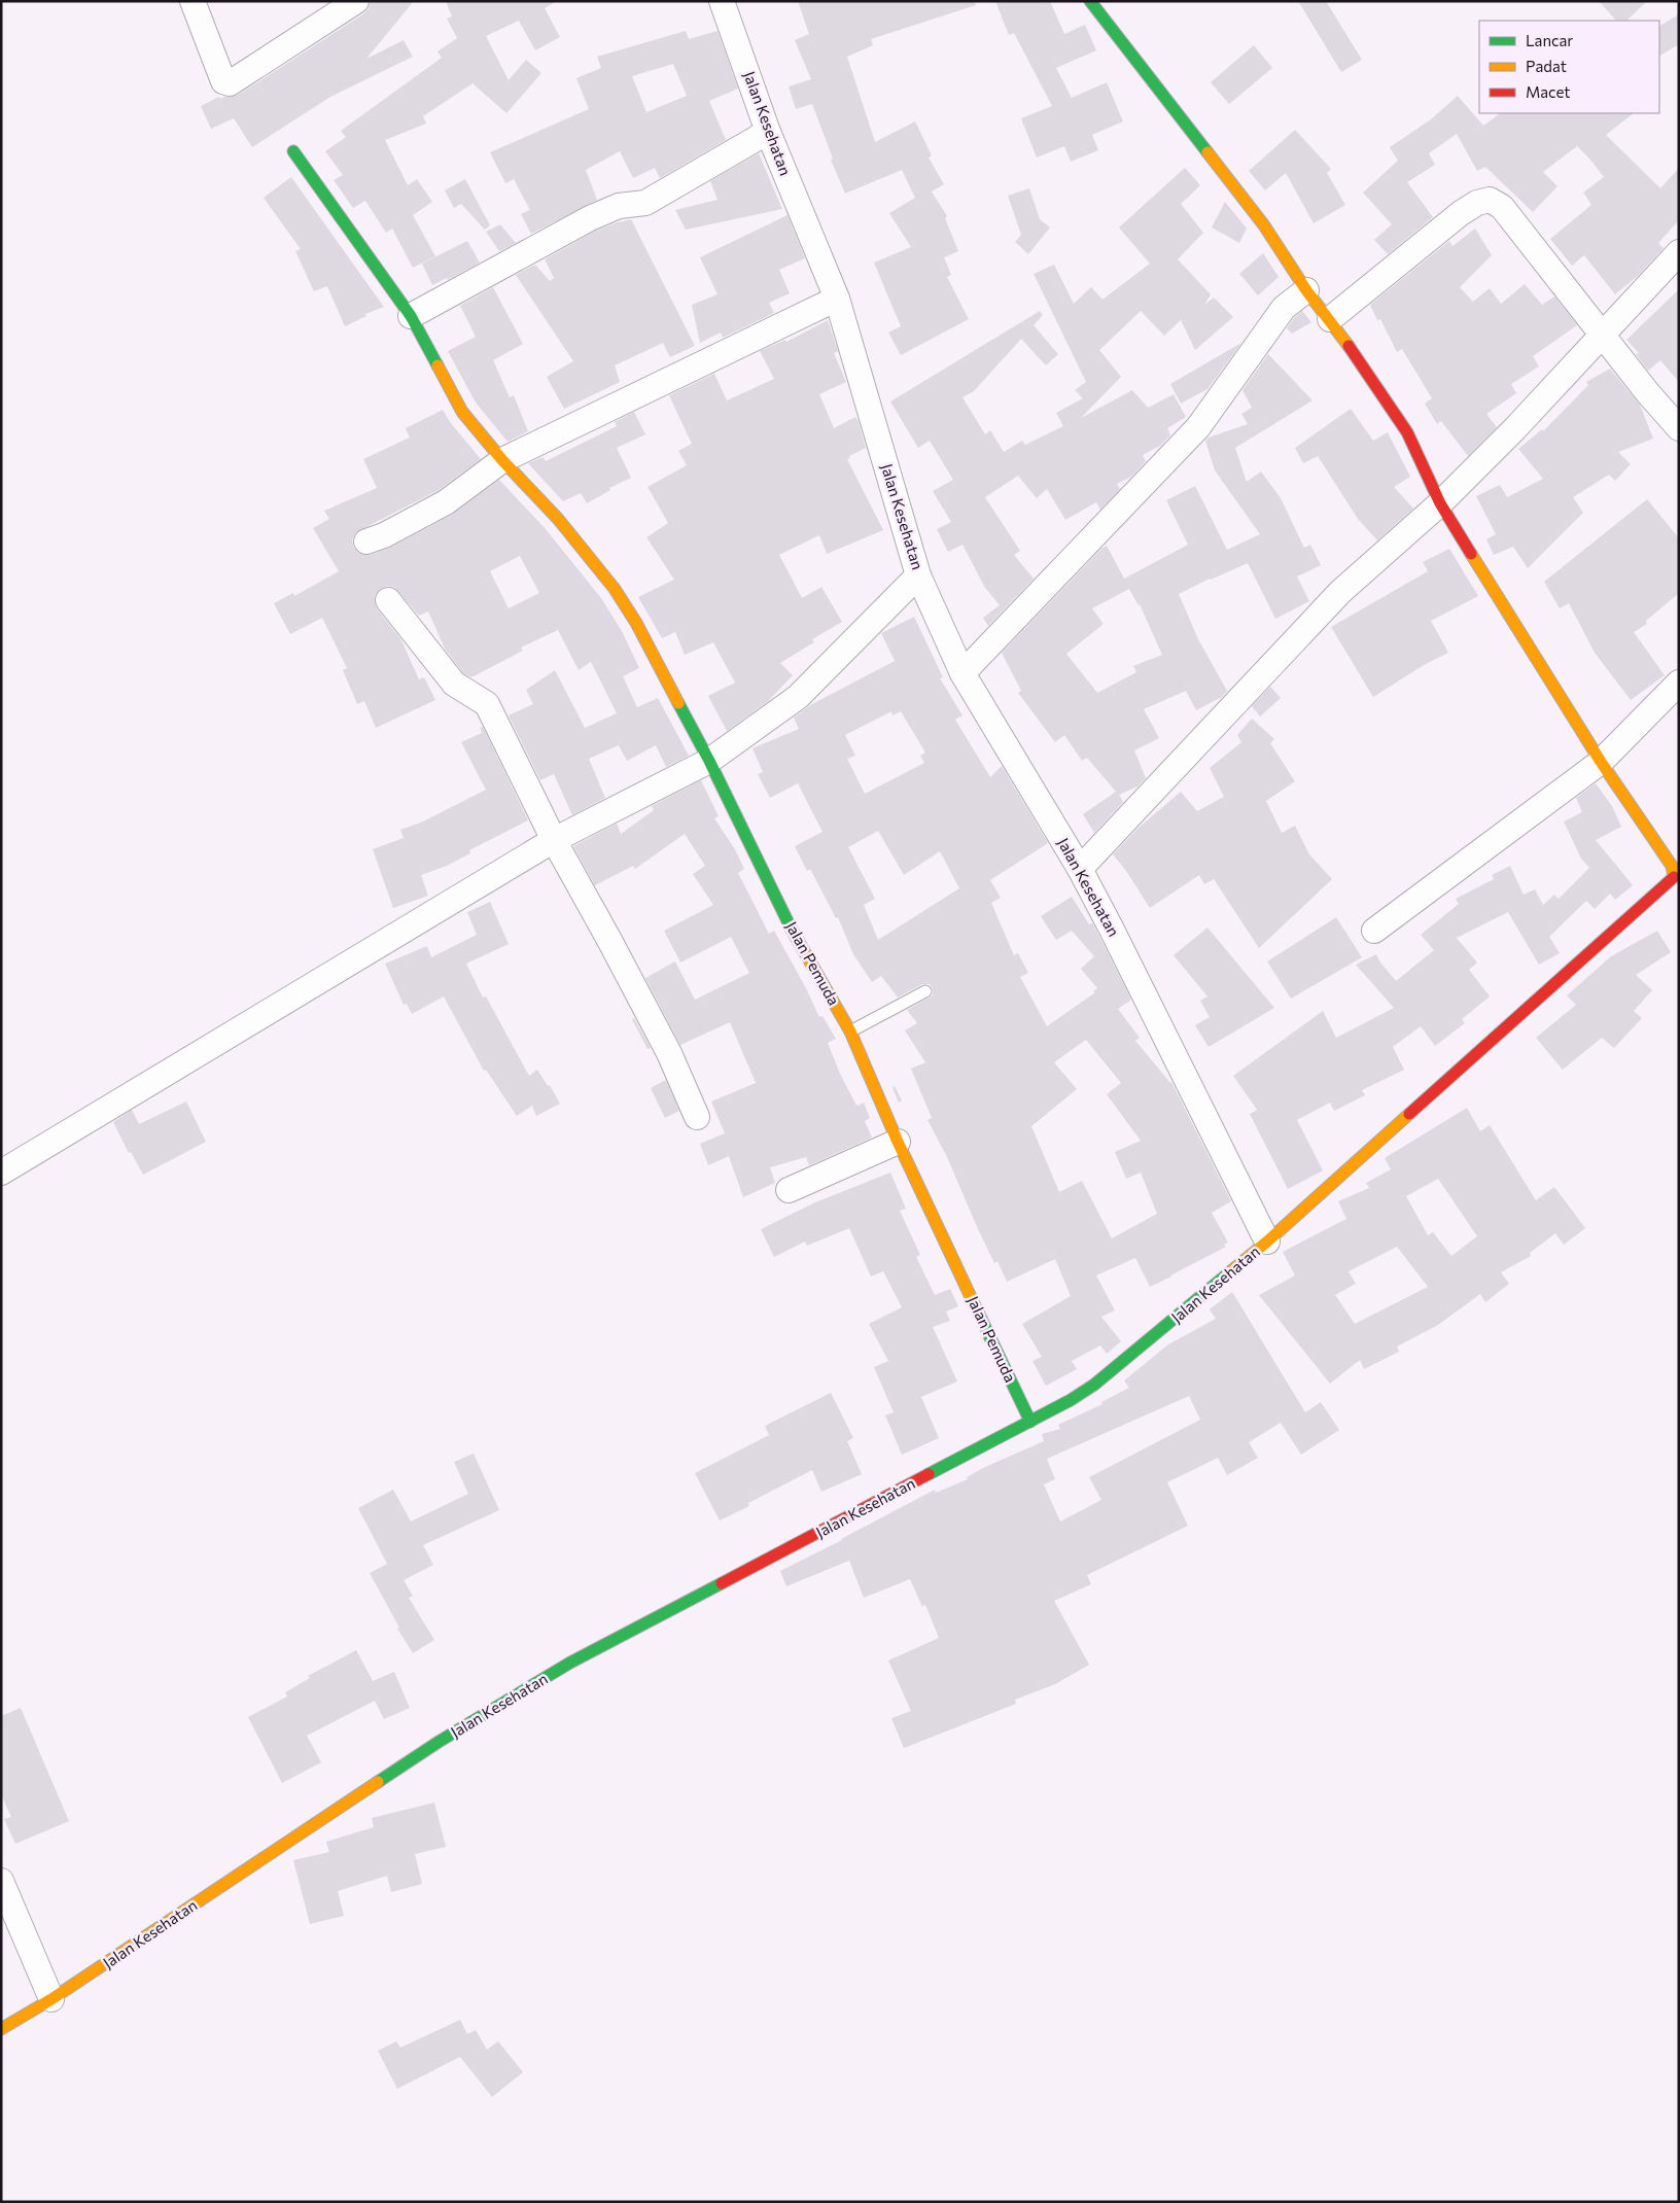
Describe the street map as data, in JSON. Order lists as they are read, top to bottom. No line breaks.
{"streets":{"street":["Jalan Kesehatan","Jalan Pemuda"]},"crossings":[["Jalan Kesehatan","Jalan Pemuda"]],"legend":["Lancar","Padat","Macet"]}
